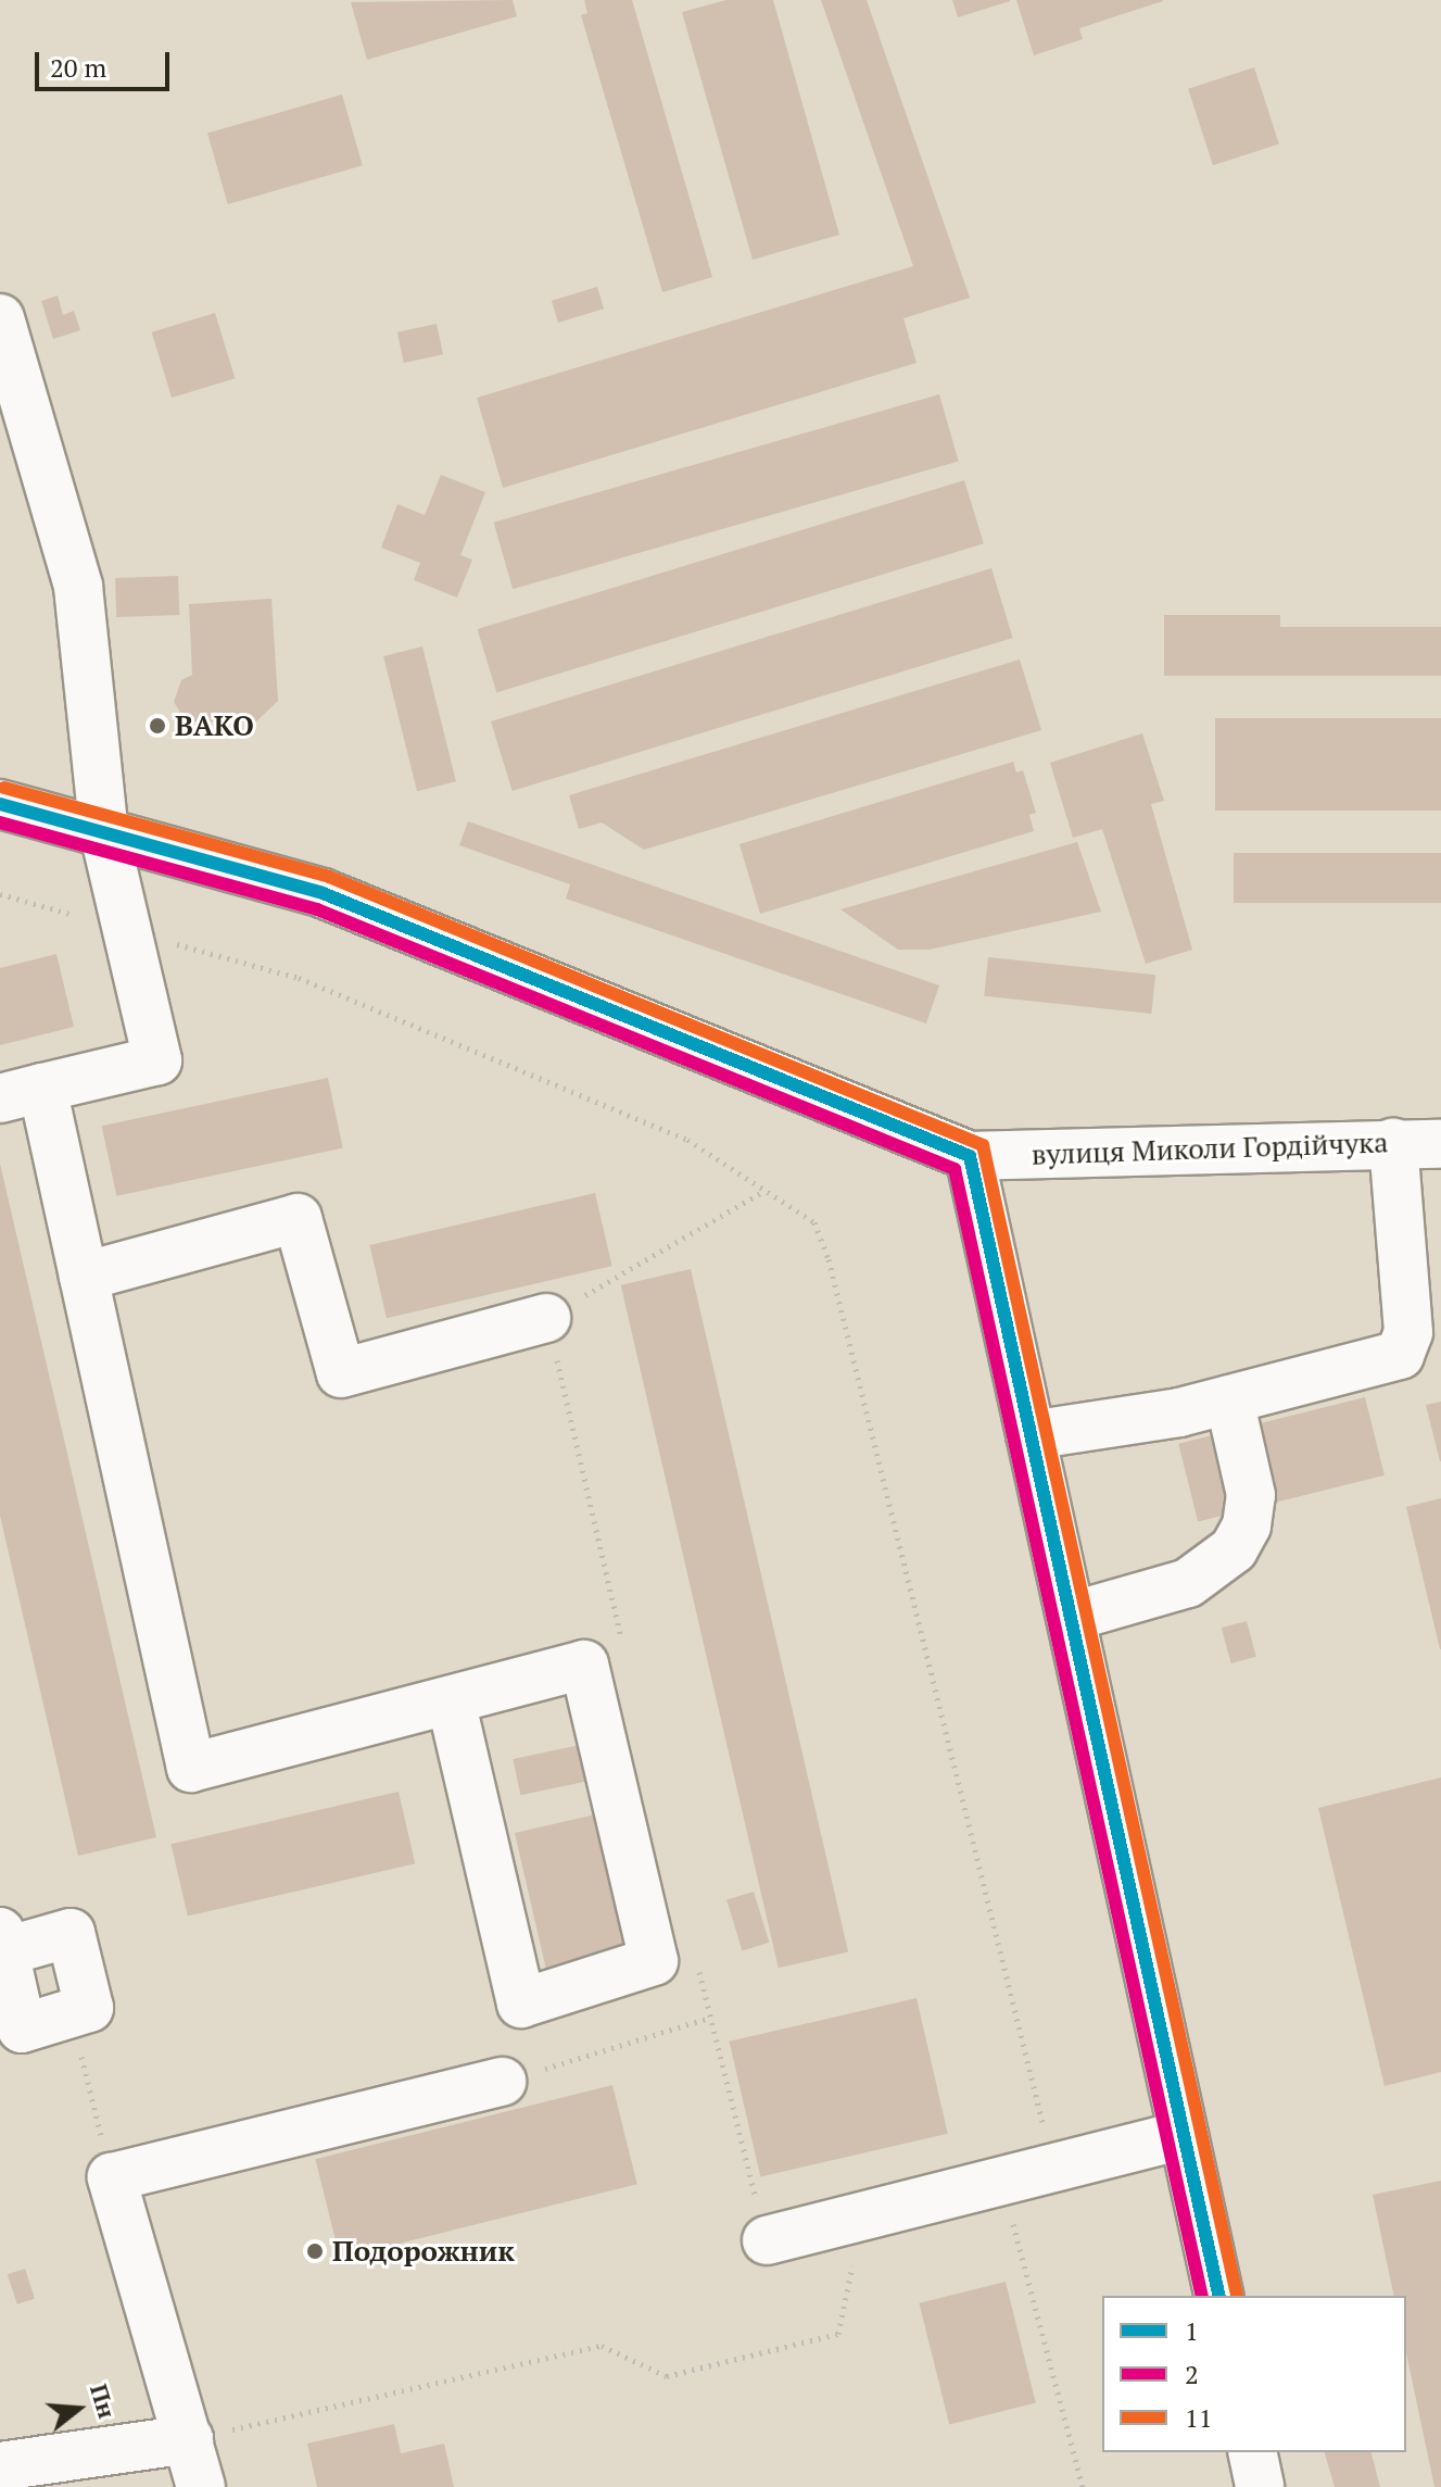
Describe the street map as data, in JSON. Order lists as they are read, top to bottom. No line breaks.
{"streets":{"street":["вулиця Миколи Гордійчука"]},"places":["ВАКО","Подорожник"],"lines":["transit line 11","transit line 1","transit line 2"],"legend":["1","2","11"],"scale_bar":"20 m","north":"right"}
